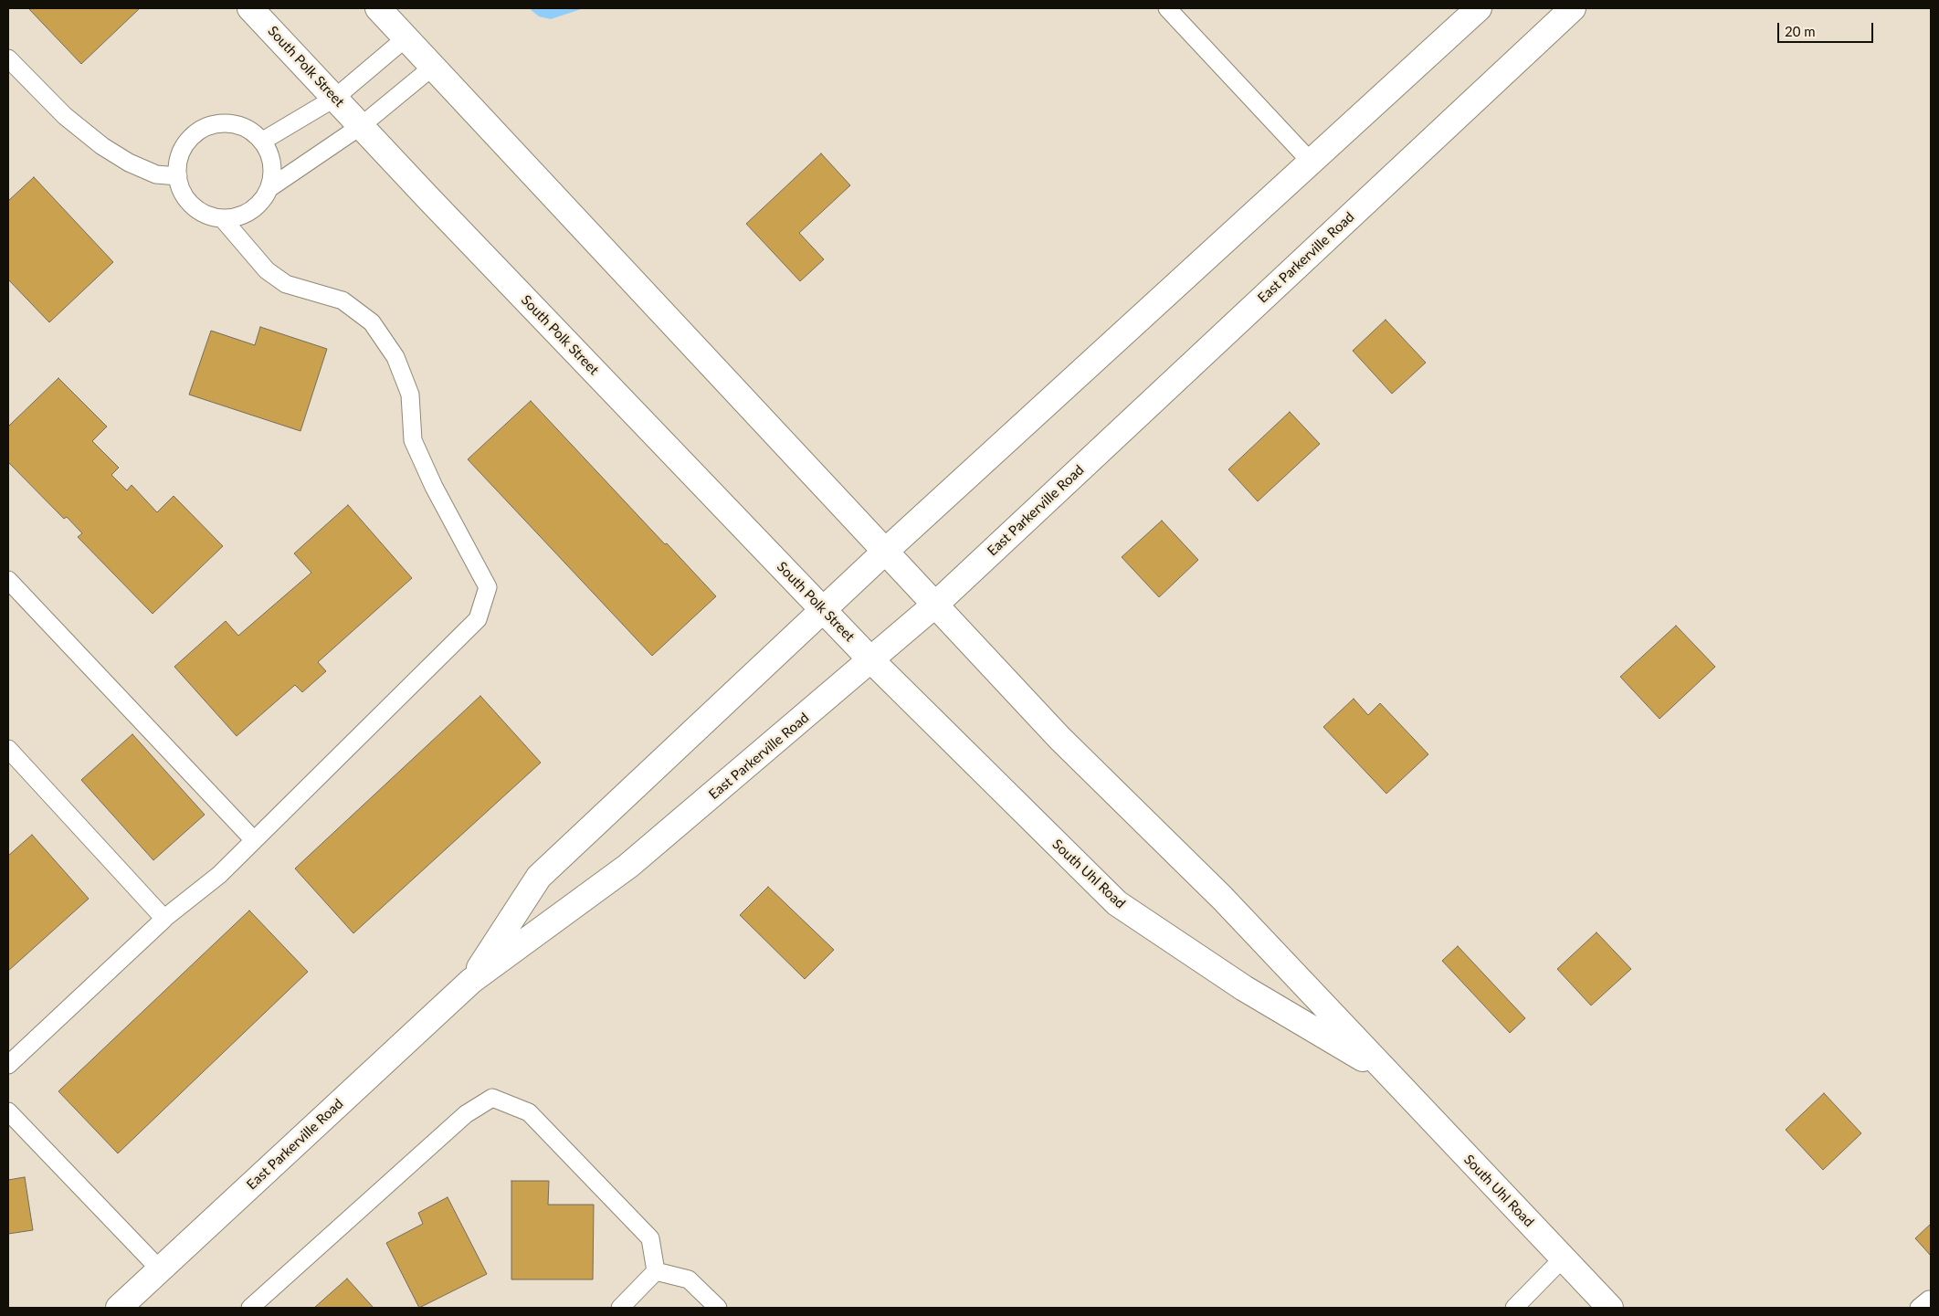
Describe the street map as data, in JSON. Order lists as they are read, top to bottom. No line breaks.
{"streets":{"main road":["South Polk Street","East Parkerville Road","South Uhl Road"]},"crossings":[["South Polk Street","East Parkerville Road"],["South Polk Street","South Uhl Road"],["East Parkerville Road","South Uhl Road"]],"scale_bar":"20 m"}
